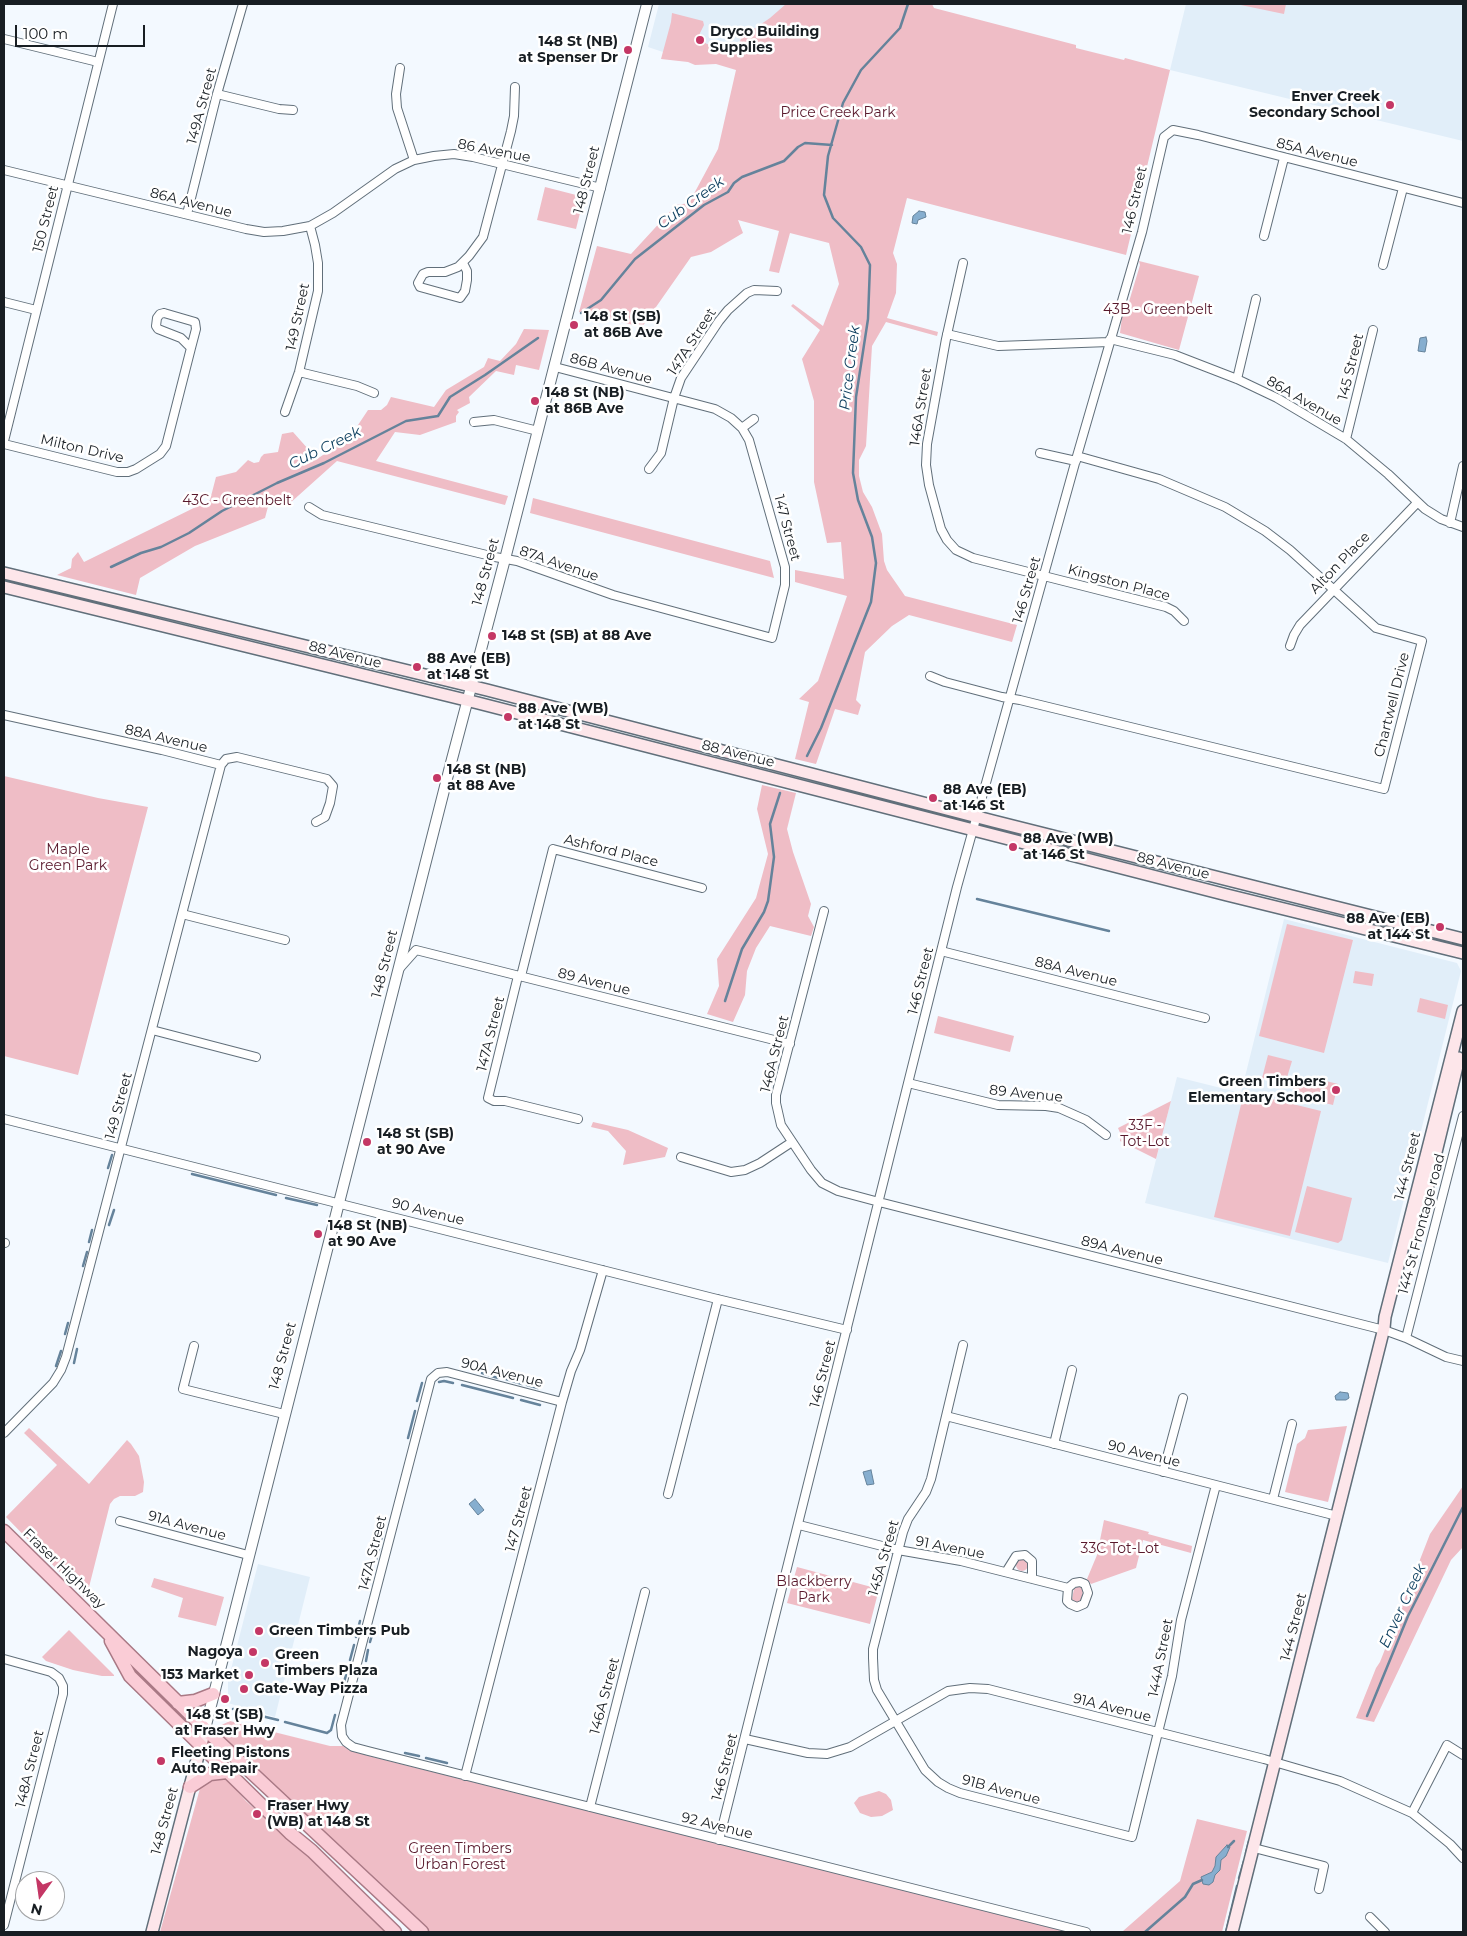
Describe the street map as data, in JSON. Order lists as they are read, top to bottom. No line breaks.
{"streets":{"main road":["148 Street","88 Avenue","144 Street","Fraser Highway"],"street":["149A Street","86 Avenue","85A Avenue","146 Street","86A Avenue","150 Street","149 Street","147A Street","145 Street","86B Avenue","146A Street","Milton Drive","147 Street","Alton Place","87A Avenue","Kingston Place","Chartwell Drive","88A Avenue","Ashford Place","89 Avenue","90 Avenue","144 St Frontage road","89A Avenue","90A Avenue","91A Avenue","91 Avenue","145A Street","144A Street","148A Street","91B Avenue","92 Avenue"]},"crossings":[["149A Street","86A Avenue"],["86 Avenue","148 Street"],["86 Avenue","86A Avenue"],["86 Avenue","149 Street"],["85A Avenue","146 Street"],["148 Street","86B Avenue"],["148 Street","87A Avenue"],["148 Street","88 Avenue"],["148 Street","89 Avenue"],["148 Street","90 Avenue"],["148 Street","91A Avenue"],["148 Street","Fraser Highway"],["146 Street","86A Avenue"],["146 Street","Kingston Place"],["146 Street","88 Avenue"],["146 Street","Chartwell Drive"],["146 Street","88A Avenue"],["146 Street","89 Avenue"],["146 Street","90 Avenue"],["146 Street","89A Avenue"],["146 Street","91A Avenue"],["146 Street","91 Avenue"],["146 Street","92 Avenue"],["86A Avenue","150 Street"],["86A Avenue","149 Street"],["86A Avenue","145 Street"],["86A Avenue","146A Street"],["86A Avenue","Alton Place"],["150 Street","Milton Drive"],["149 Street","88A Avenue"],["149 Street","90 Avenue"],["147A Street","86B Avenue"],["147A Street","Ashford Place"],["147A Street","89 Avenue"],["147A Street","90A Avenue"],["147A Street","92 Avenue"],["86B Avenue","147 Street"],["146A Street","Kingston Place"],["146A Street","89 Avenue"],["146A Street","89A Avenue"],["146A Street","92 Avenue"],["147 Street","87A Avenue"],["147 Street","90 Avenue"],["147 Street","90A Avenue"],["147 Street","92 Avenue"],["Alton Place","Chartwell Drive"],["Ashford Place","89 Avenue"],["144 Street","90 Avenue"],["144 Street","89A Avenue"],["144 Street","91A Avenue"],["90 Avenue","145A Street"],["90 Avenue","144A Street"],["144 St Frontage road","89A Avenue"],["91A Avenue","145A Street"],["91A Avenue","144A Street"],["91A Avenue","91B Avenue"],["91 Avenue","145A Street"],["145A Street","91B Avenue"],["144A Street","91B Avenue"]],"water":["Cub Creek","Price Creek","Enver Creek"],"parks":["Price Creek Park","43B - Greenbelt","43C - Greenbelt","Maple Green Park","33F - Tot-Lot","33C Tot-Lot","Blackberry Park","Green Timbers Urban Forest"],"places":["Dryco Building Supplies","148 St (NB) at Spenser Dr","Enver Creek Secondary School","148 St (SB) at 86B Ave","148 St (NB) at 86B Ave","148 St (SB) at 88 Ave","88 Ave (EB) at 148 St","88 Ave (WB) at 148 St","148 St (NB) at 88 Ave","88 Ave (EB) at 146 St","88 Ave (WB) at 146 St","88 Ave (EB) at 144 St","Green Timbers Elementary School","148 St (SB) at 90 Ave","148 St (NB) at 90 Ave","Green Timbers Pub","Nagoya","Green Timbers Plaza","153 Market","Gate-Way Pizza","148 St (SB) at Fraser Hwy","Fleeting Pistons Auto Repair","Fraser Hwy (WB) at 148 St"],"scale_bar":"100 m","north":"bottom"}
